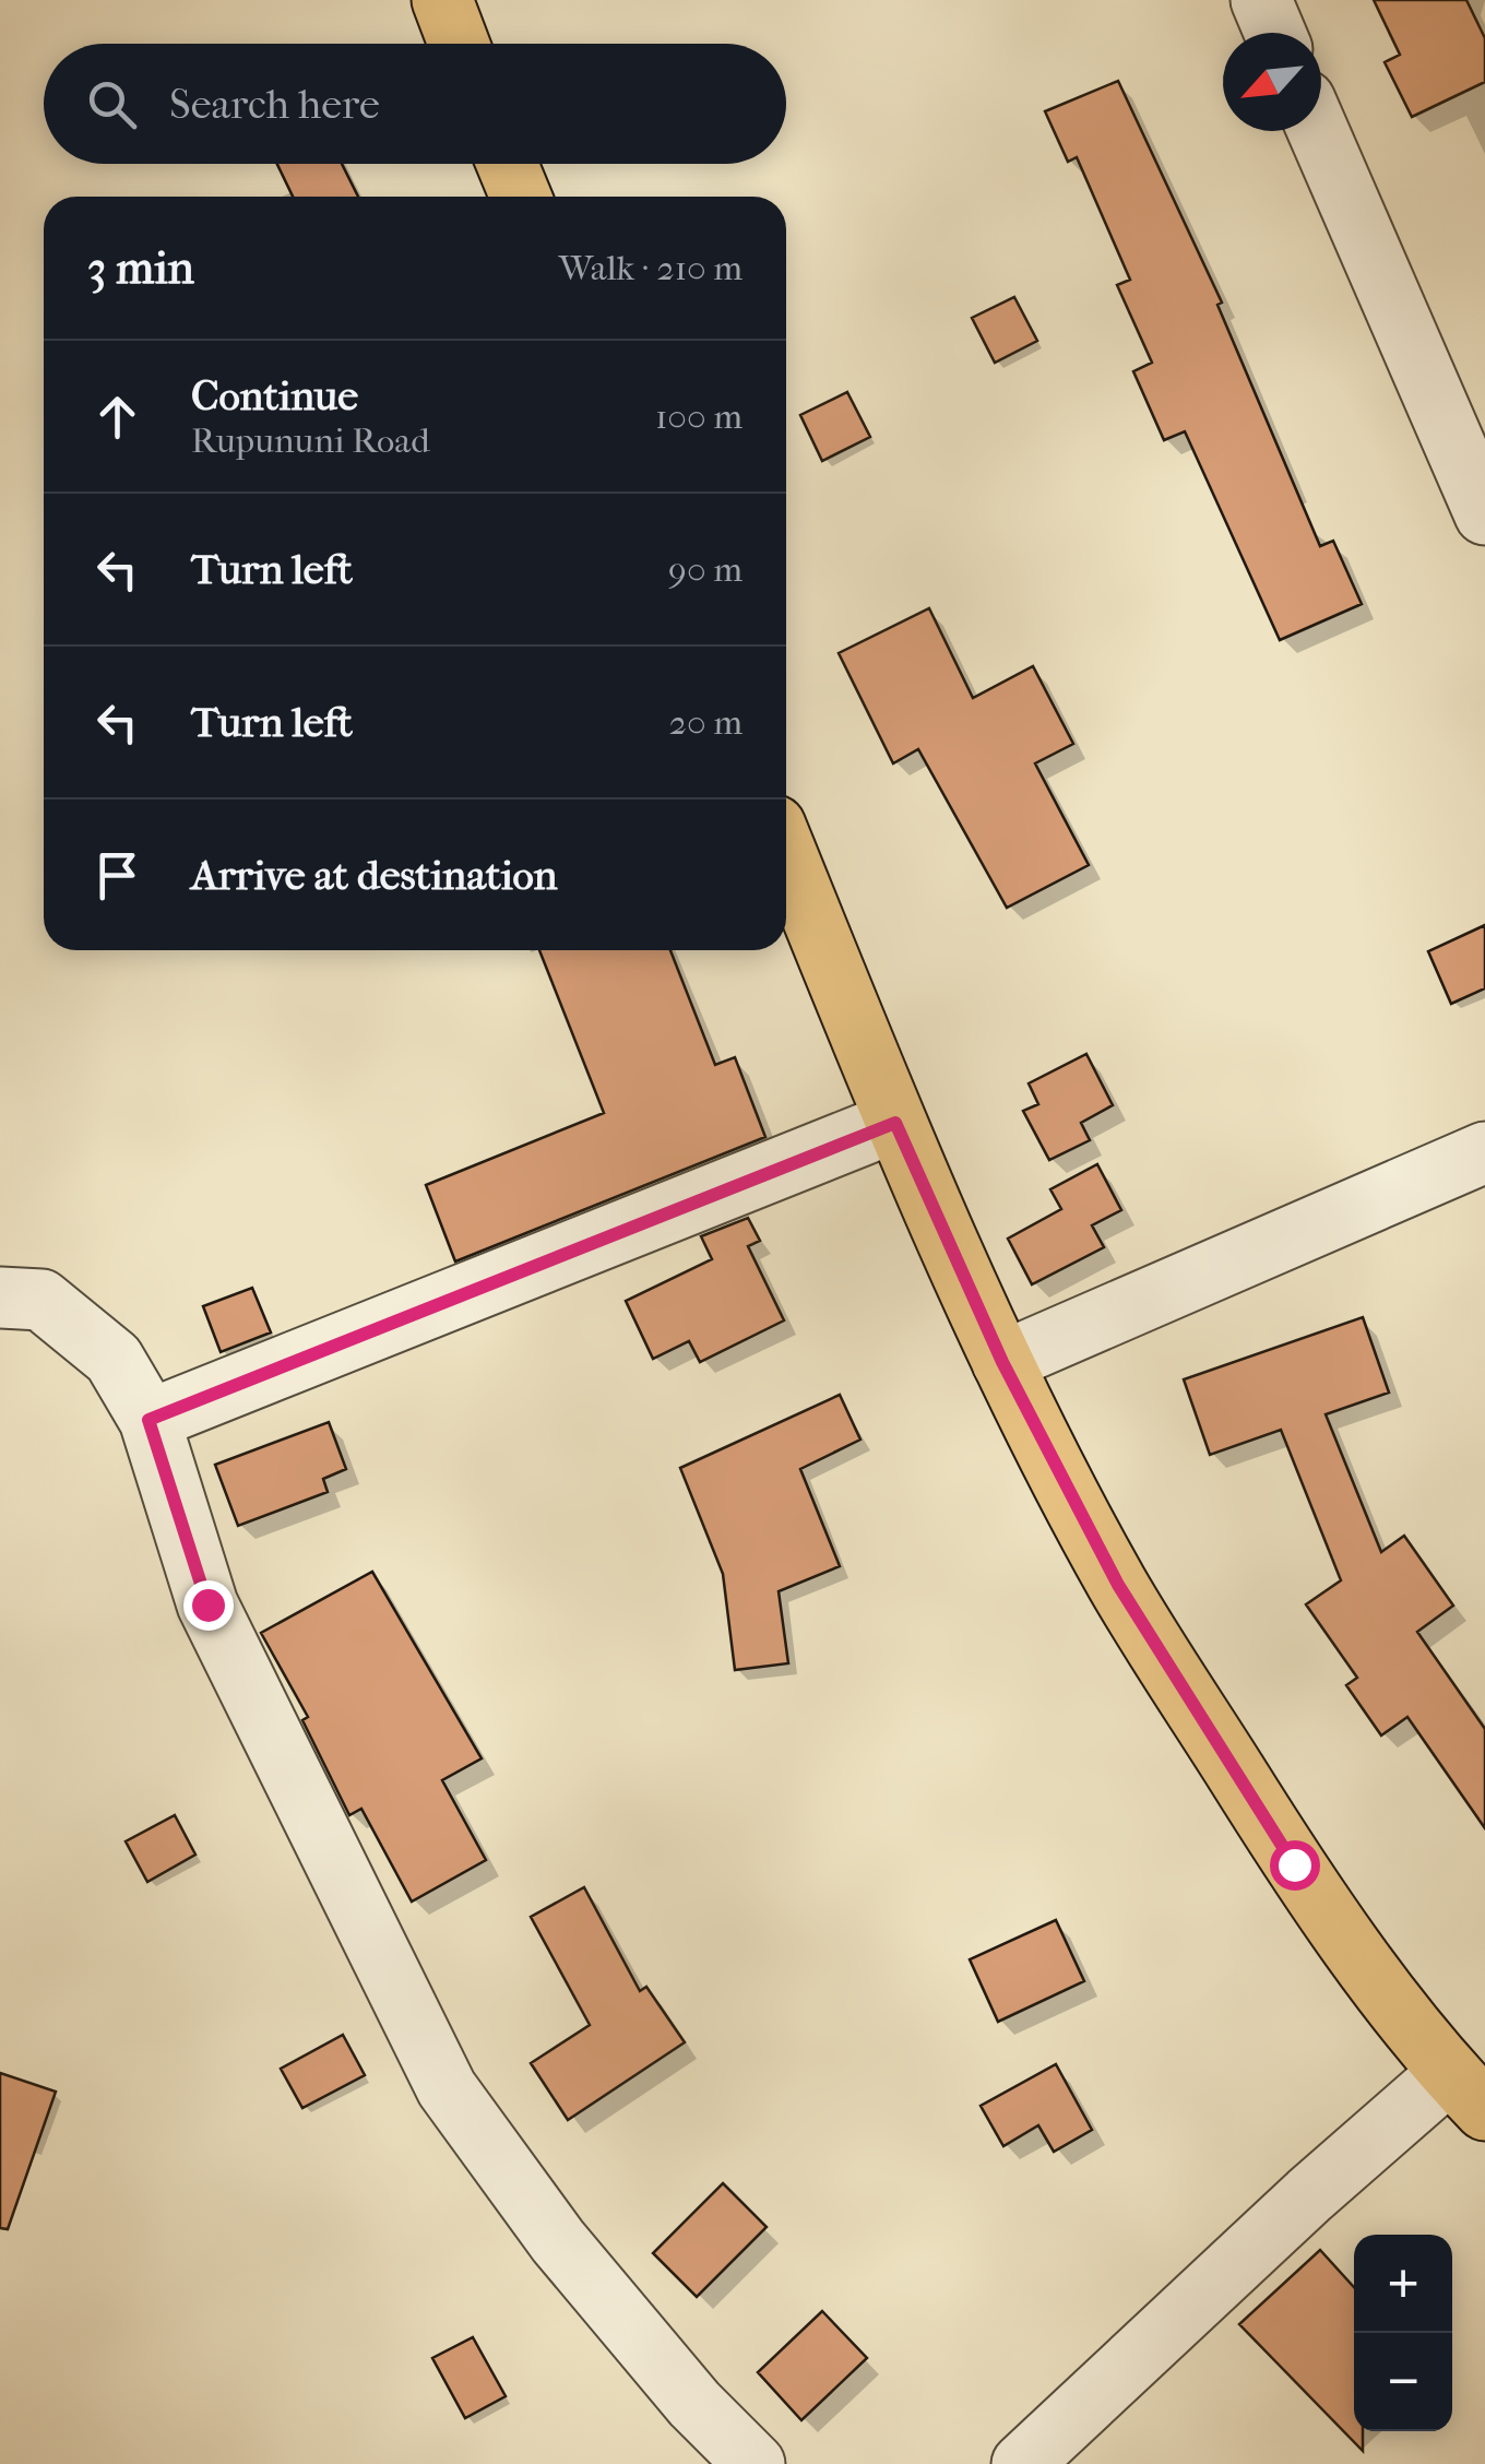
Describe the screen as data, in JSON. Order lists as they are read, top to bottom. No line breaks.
{"north":"bottom left","page":{"search":"Search here","heading":["3 min","Walk · 210 m"],"list":[["Continue","Rupununi Road","100 m"],["Turn left","90 m"],["Turn left","20 m"],"Arrive at destination"],"map_buttons":["+","−"]}}
